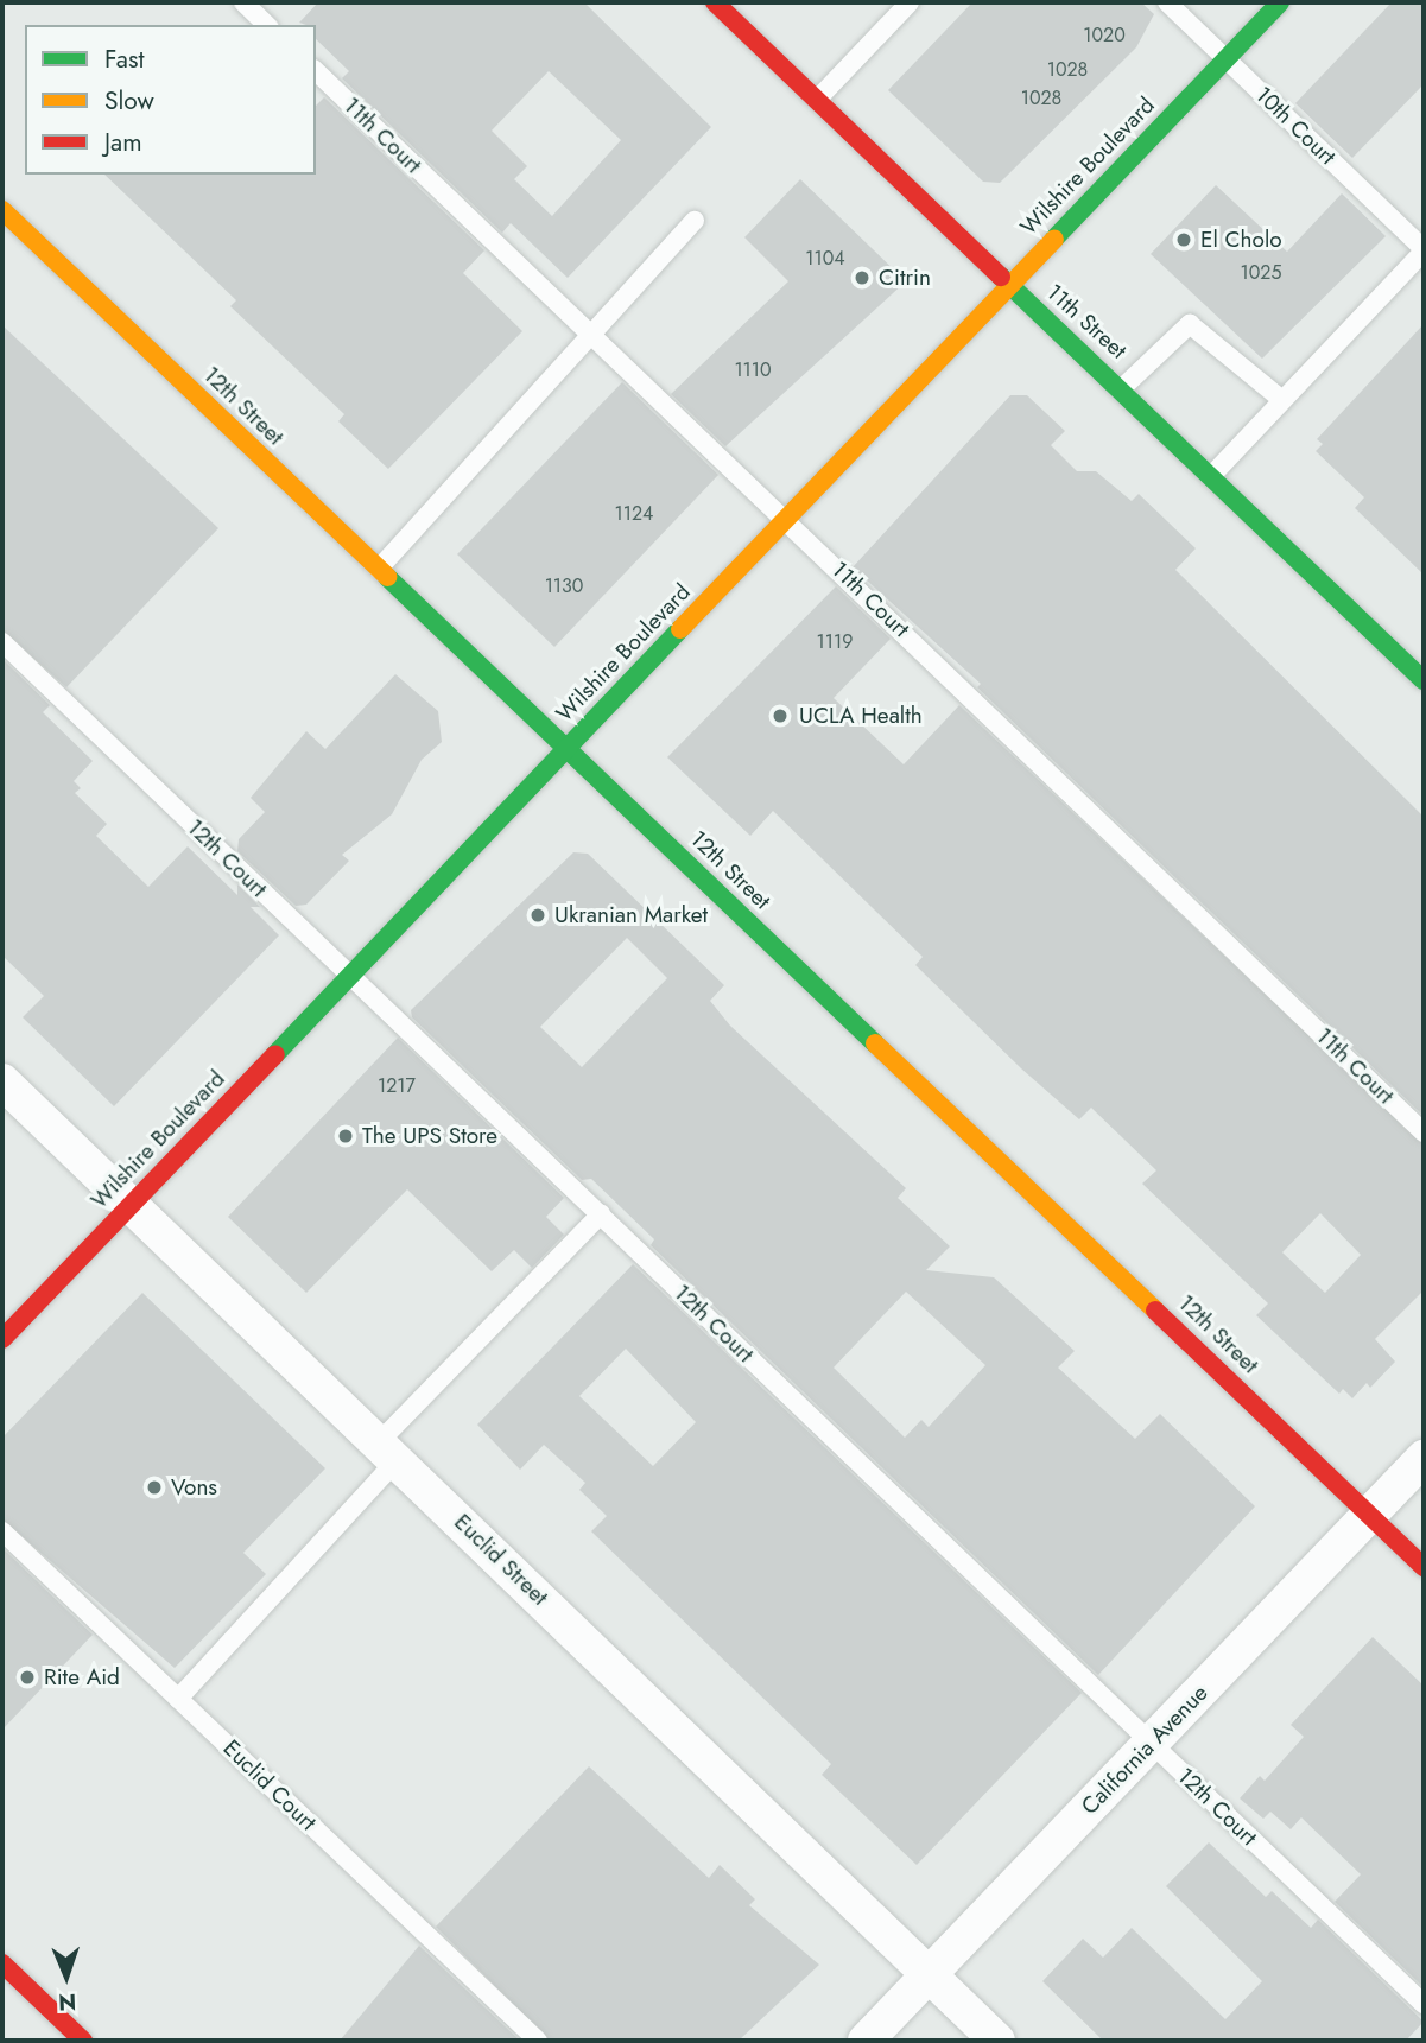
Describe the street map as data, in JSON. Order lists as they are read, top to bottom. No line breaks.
{"streets":{"street":["Wilshire Boulevard","11th Street","12th Street","Euclid Street","California Avenue"],"lane":["10th Court","11th Court","12th Court","Euclid Court"]},"crossings":[["10th Court","Wilshire Boulevard"],["11th Court","Wilshire Boulevard"],["Wilshire Boulevard","11th Street"],["Wilshire Boulevard","12th Street"],["Wilshire Boulevard","12th Court"],["Wilshire Boulevard","Euclid Street"],["12th Street","California Avenue"],["12th Court","California Avenue"],["Euclid Street","California Avenue"]],"places":["El Cholo","Citrin","UCLA Health","Ukranian Market","The UPS Store","Vons","Rite Aid"],"house_numbers":["1020","1028","1028","1104","1025","1110","1124","1130","1119","1217"],"legend":["Fast","Slow","Jam"],"north":"bottom"}
